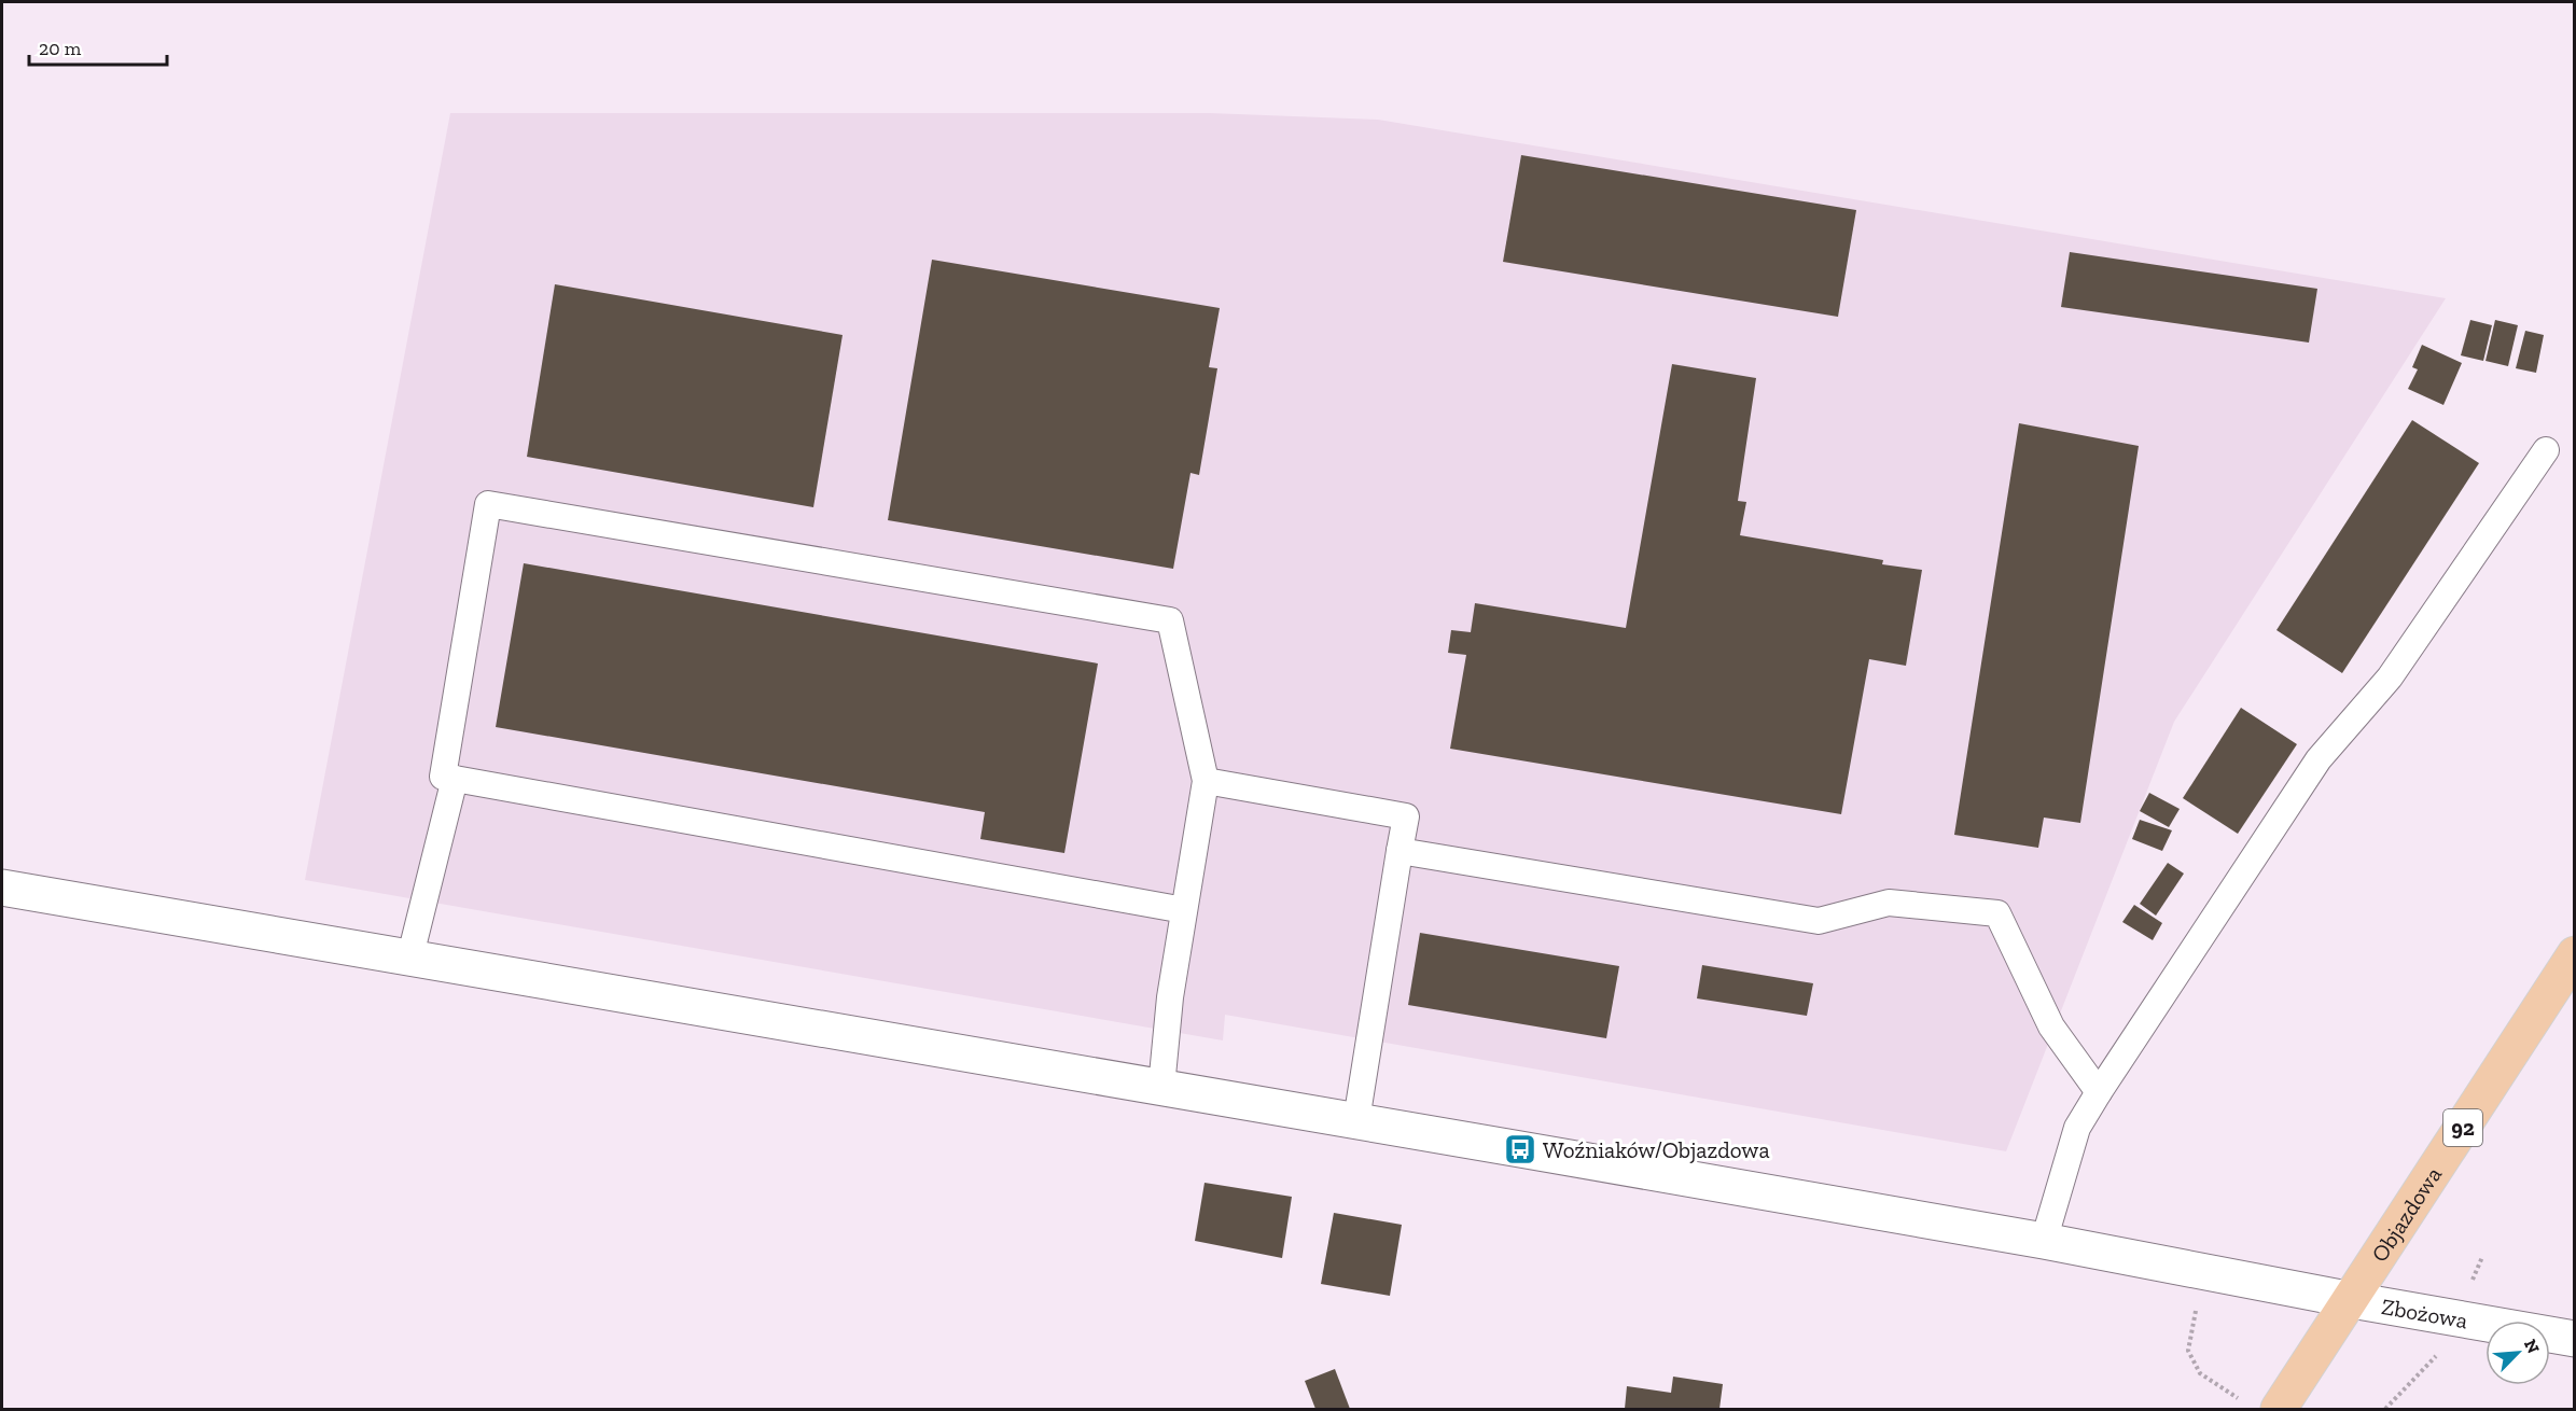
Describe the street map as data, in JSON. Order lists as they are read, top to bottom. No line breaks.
{"streets":{"main road":["92","Objazdowa"],"street":["Zbożowa"]},"crossings":[["Objazdowa","Zbożowa"]],"places":{"bus stop":["Woźniaków/Objazdowa"]},"scale_bar":"20 m","north":"top right"}
